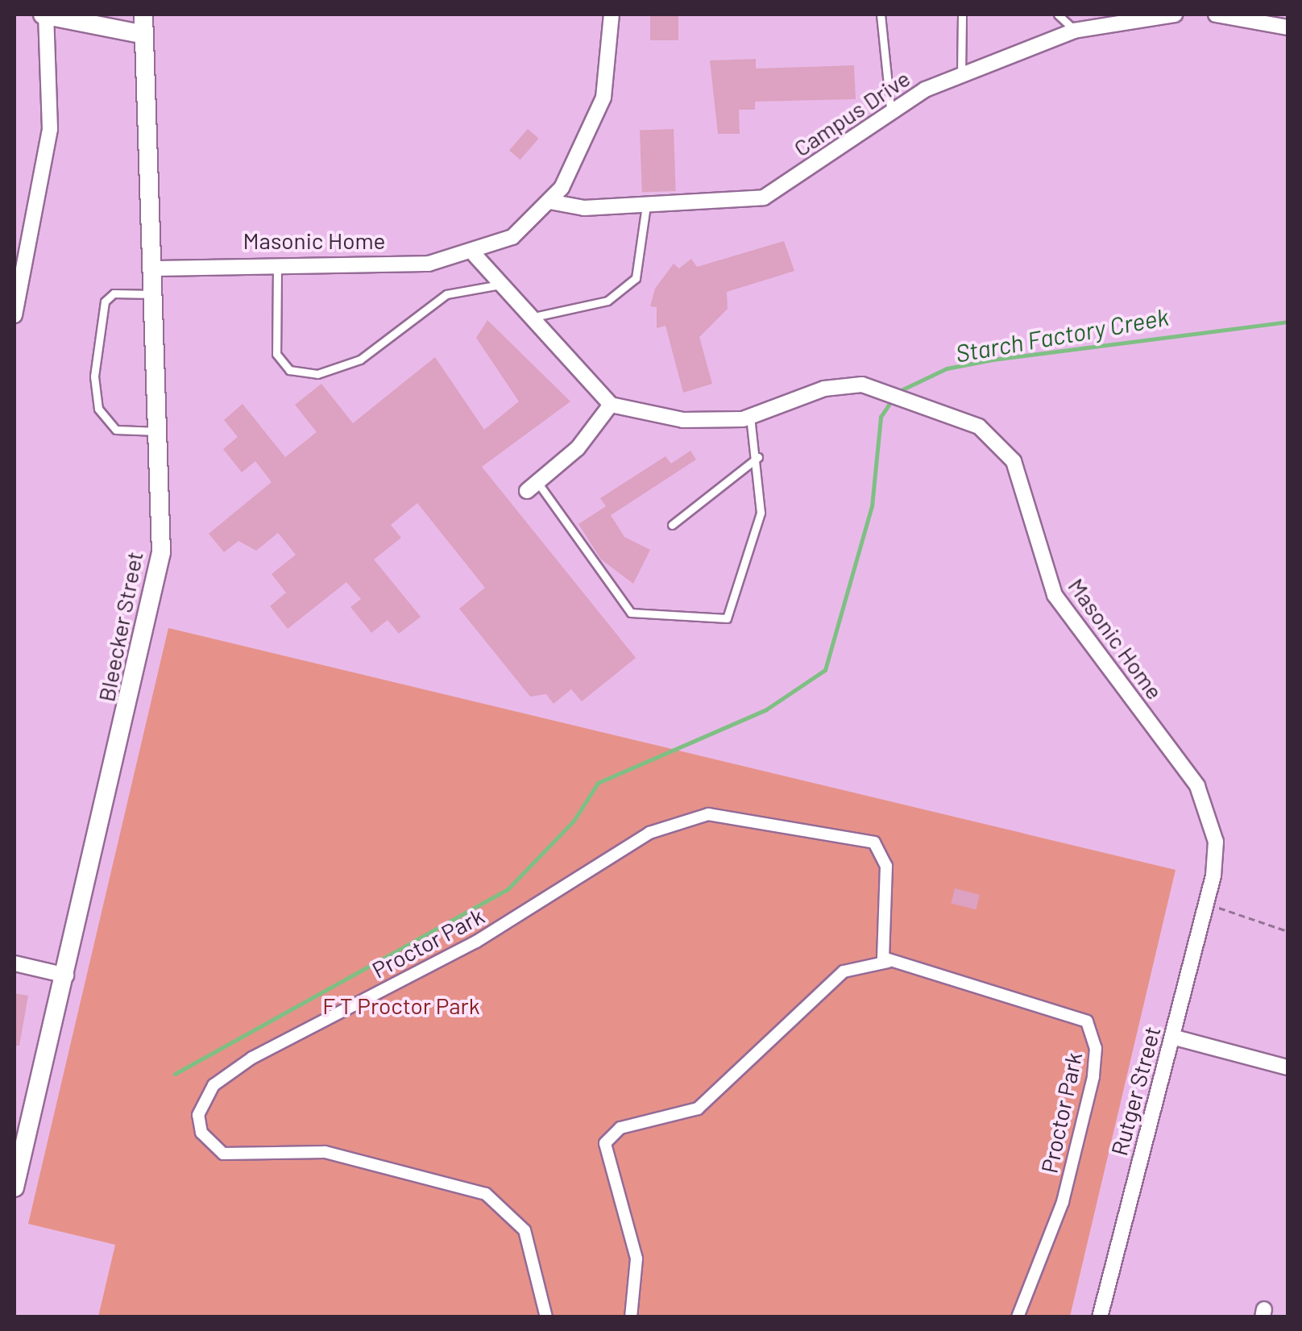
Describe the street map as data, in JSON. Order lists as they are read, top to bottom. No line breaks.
{"streets":{"street":["Campus Drive","Masonic Home","Bleecker Street","Proctor Park","Rutger Street"]},"crossings":[["Campus Drive","Masonic Home"],["Masonic Home","Bleecker Street"],["Masonic Home","Rutger Street"]],"water":["Starch Factory Creek"],"parks":["F T Proctor Park"]}
